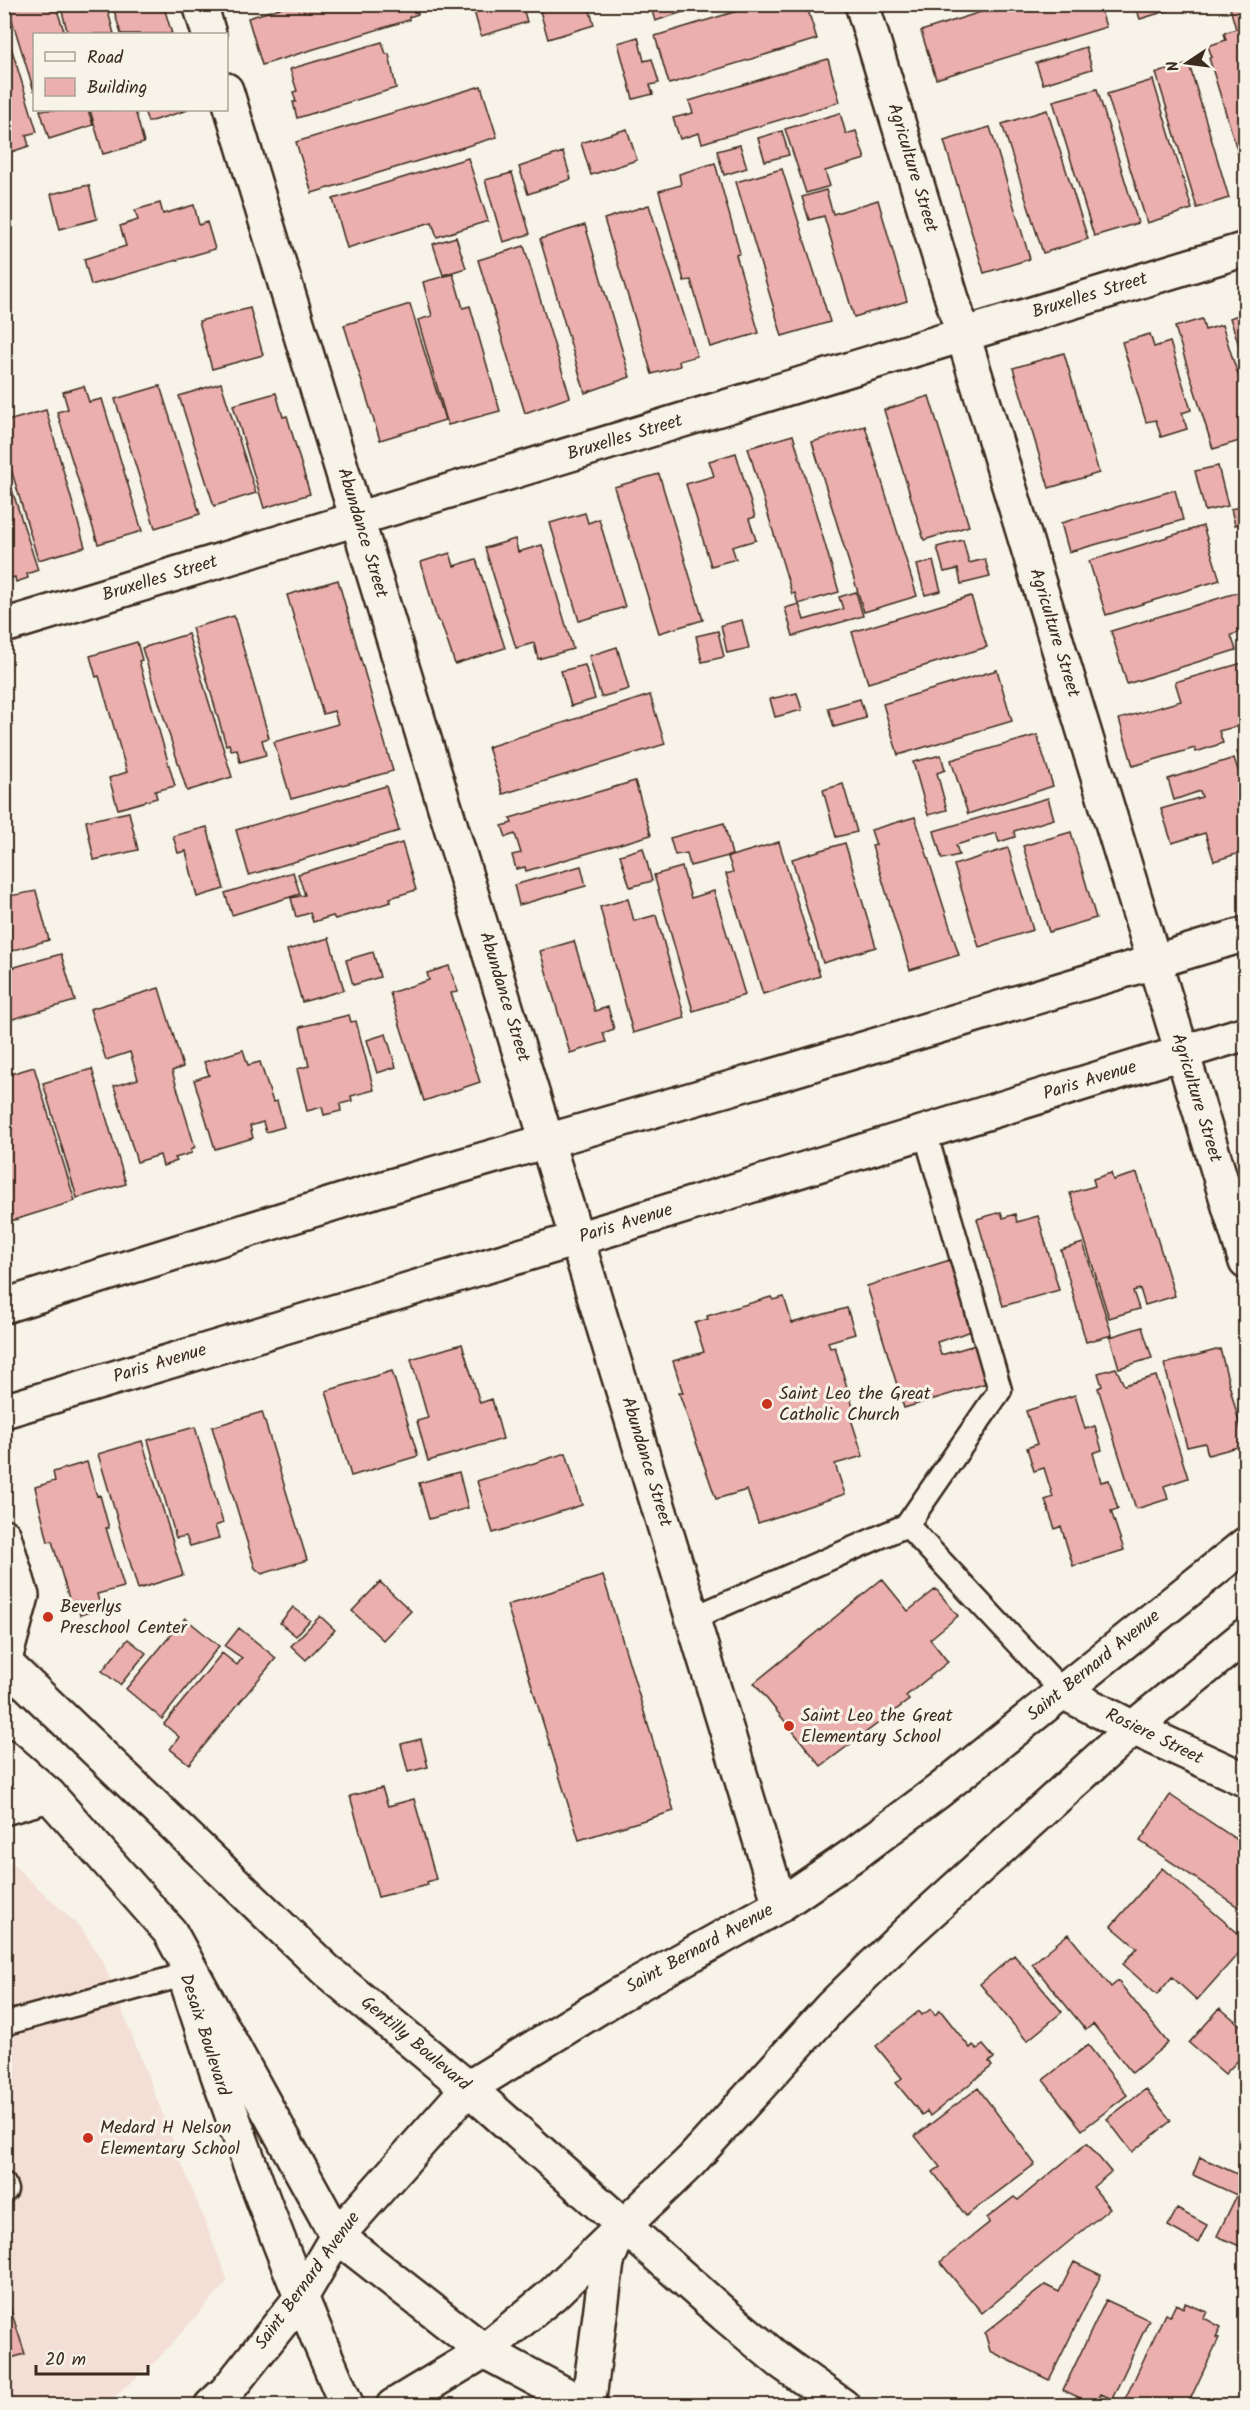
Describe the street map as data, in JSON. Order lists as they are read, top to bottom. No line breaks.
{"streets":{"street":["Agriculture Street","Bruxelles Street","Abundance Street","Paris Avenue","Saint Bernard Avenue","Rosiere Street","Desaix Boulevard","Gentilly Boulevard"]},"crossings":[["Agriculture Street","Bruxelles Street"],["Agriculture Street","Paris Avenue"],["Bruxelles Street","Abundance Street"],["Abundance Street","Paris Avenue"],["Abundance Street","Saint Bernard Avenue"],["Saint Bernard Avenue","Rosiere Street"],["Saint Bernard Avenue","Desaix Boulevard"],["Saint Bernard Avenue","Gentilly Boulevard"]],"places":["Saint Leo the Great Catholic Church","Beverlys Preschool Center","Saint Leo the Great Elementary School","Medard H Nelson Elementary School"],"legend":["Road","Building"],"scale_bar":"20 m","north":"left"}
